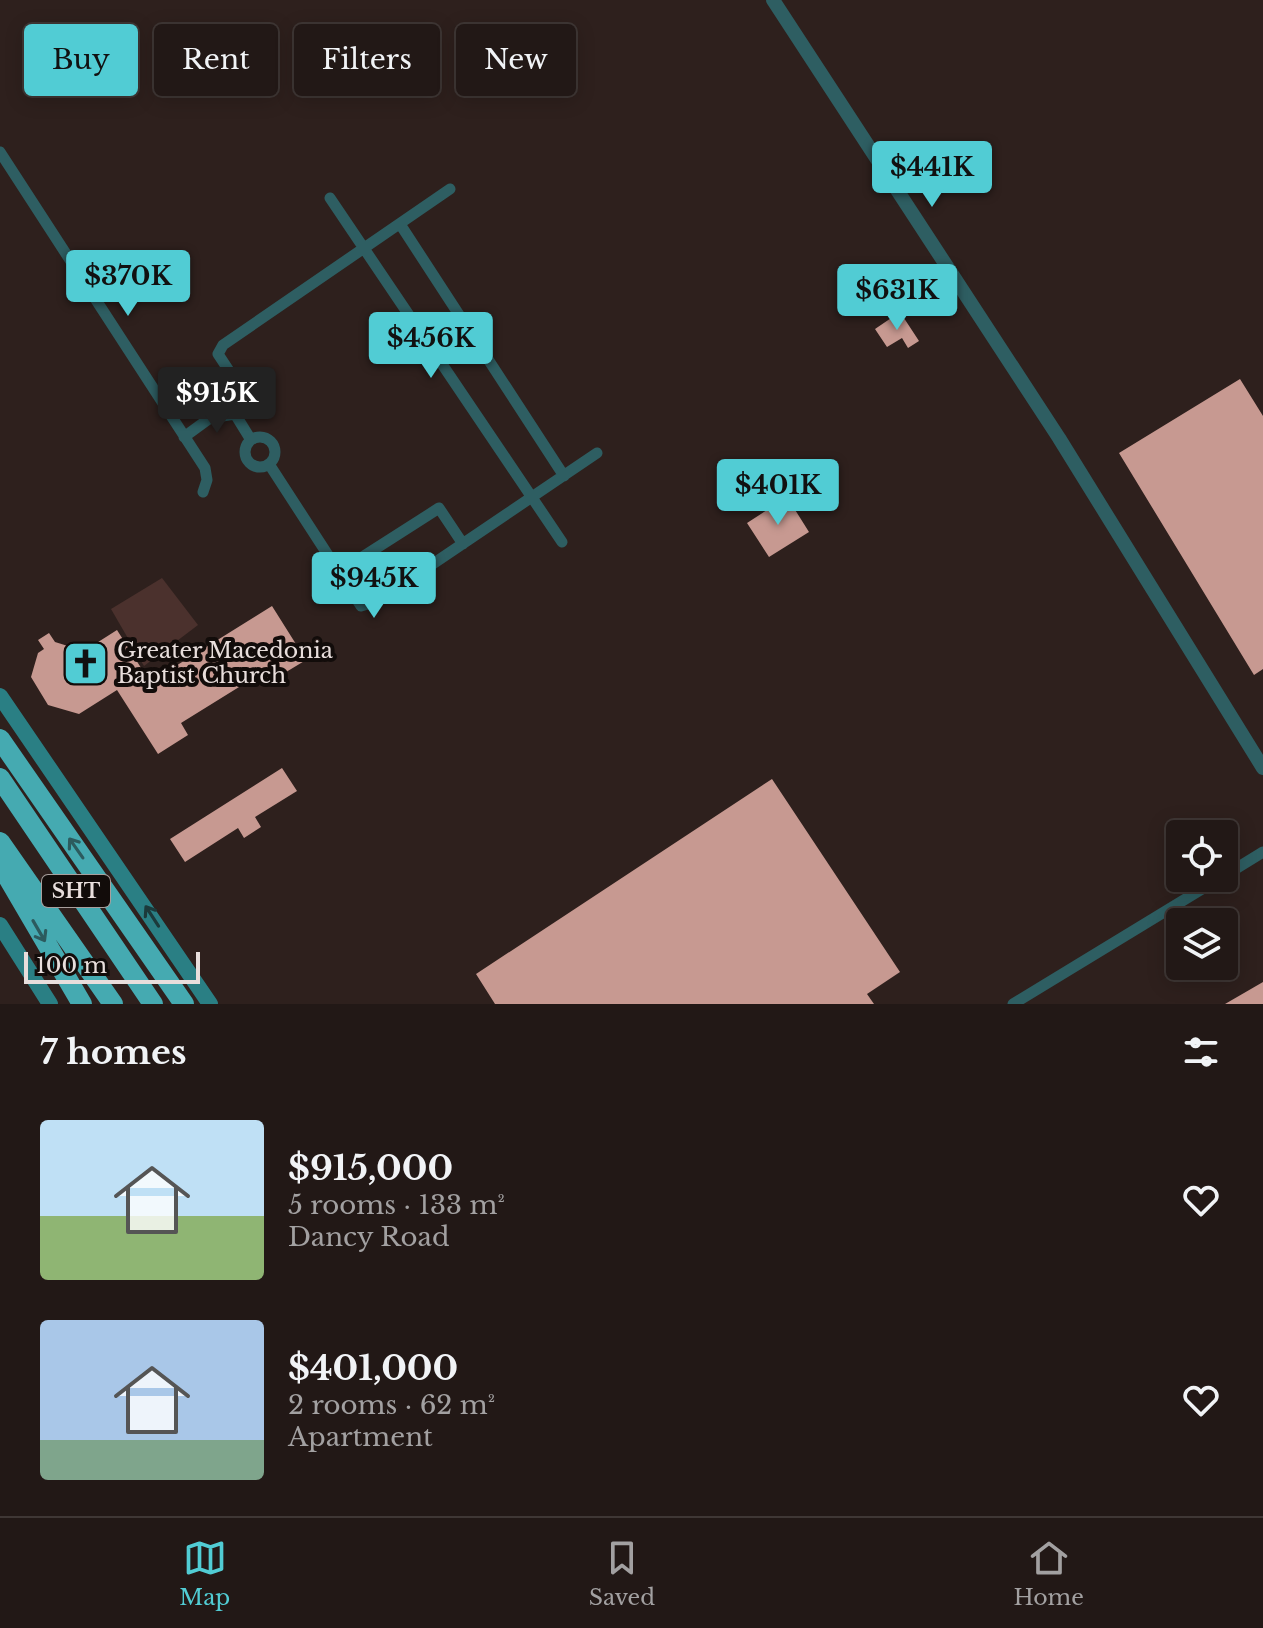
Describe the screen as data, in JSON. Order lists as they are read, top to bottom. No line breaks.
{"streets":{"highway":["SHT"]},"places":{"church":["Greater Macedonia Baptist Church"]},"scale_bar":"100 m","page":{"chip":["Buy","Rent","Filters","New"],"price":["$441K","$370K","$631K","$456K","$915K","$401K","$945K"],"scale":"100 m","heading":"7 homes","list":[{"name":"$915,000","note":"5 rooms · 133 m² · Dancy Road"},{"name":"$401,000","note":"2 rooms · 62 m² · Apartment"}],"tabs":["Map","Saved","Home"]}}
